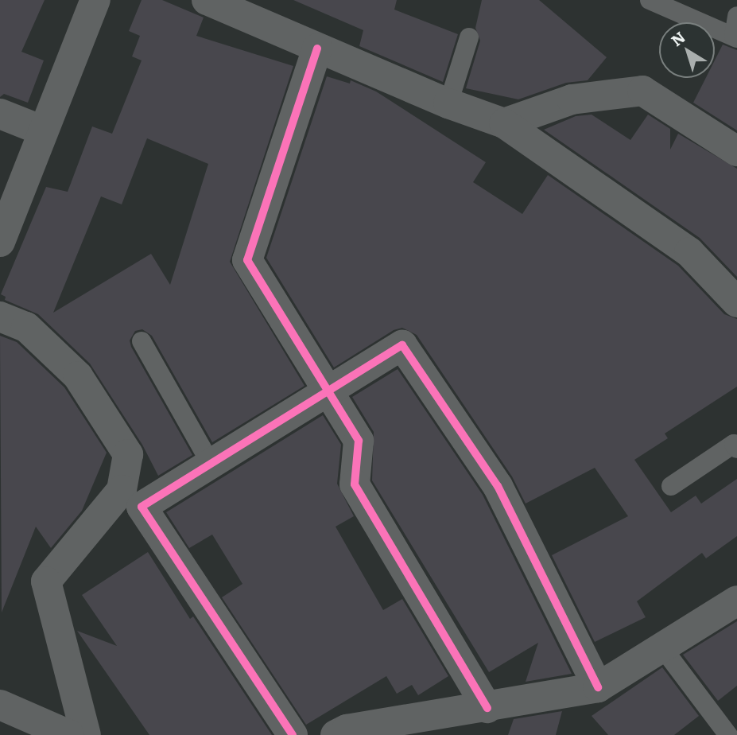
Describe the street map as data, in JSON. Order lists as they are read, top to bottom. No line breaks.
{"north":"top left"}
